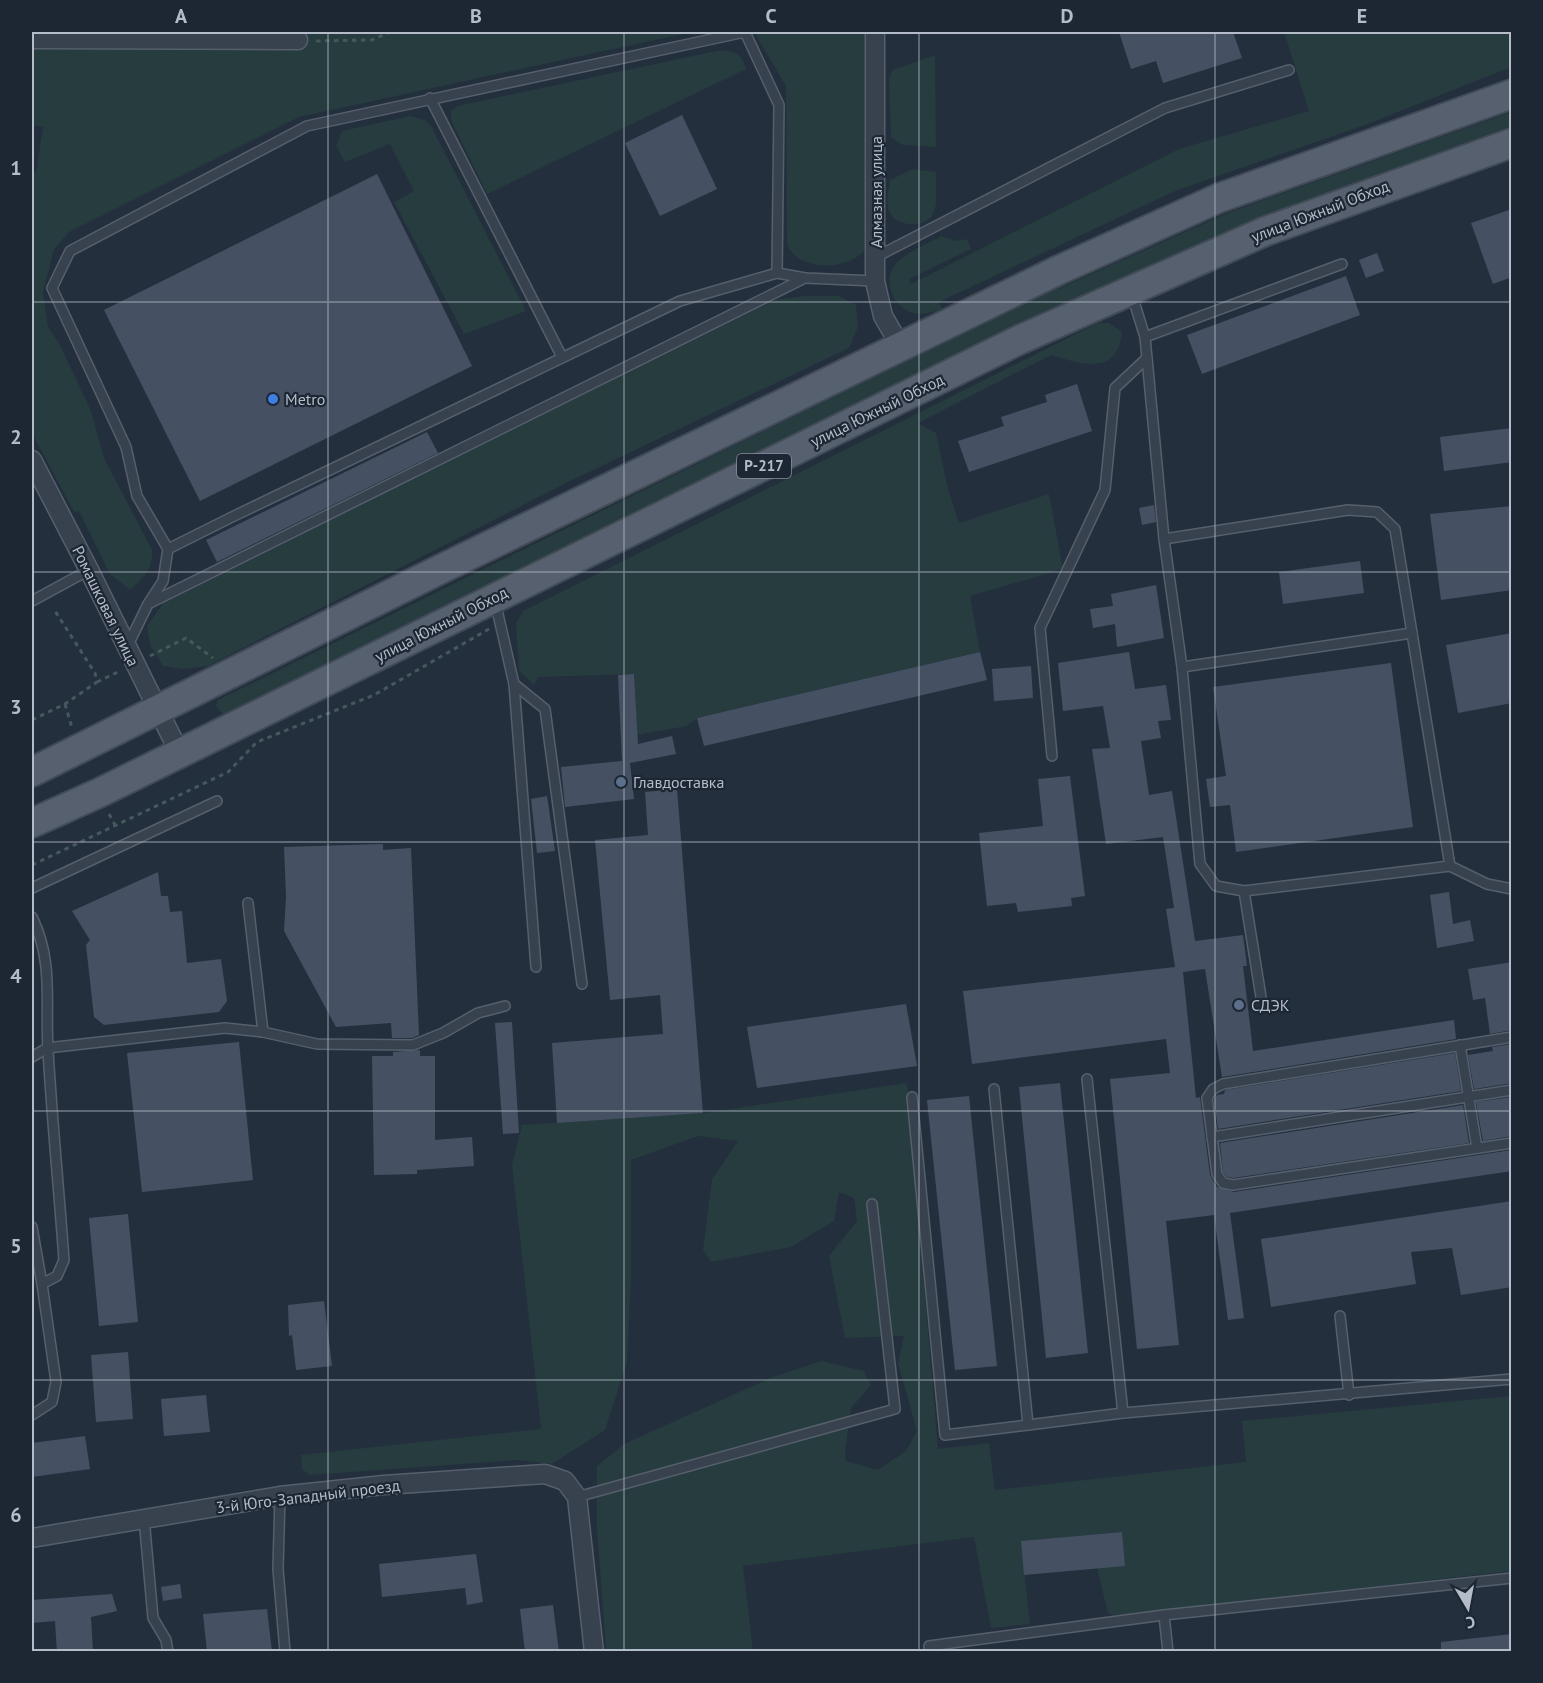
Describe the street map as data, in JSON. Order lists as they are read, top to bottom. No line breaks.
{"streets":{"main road":["улица Южный Обход","Р-217"],"street":["Алмазная улица","Ромашковая улица","3-й Юго-Западный проезд"]},"crossings":[["улица Южный Обход","Ромашковая улица"]],"places":["Metro","Главдоставка","СДЭК"],"north":"bottom","grid":{"columns":["A","B","C","D","E"],"rows":["1","2","3","4","5","6"]}}
